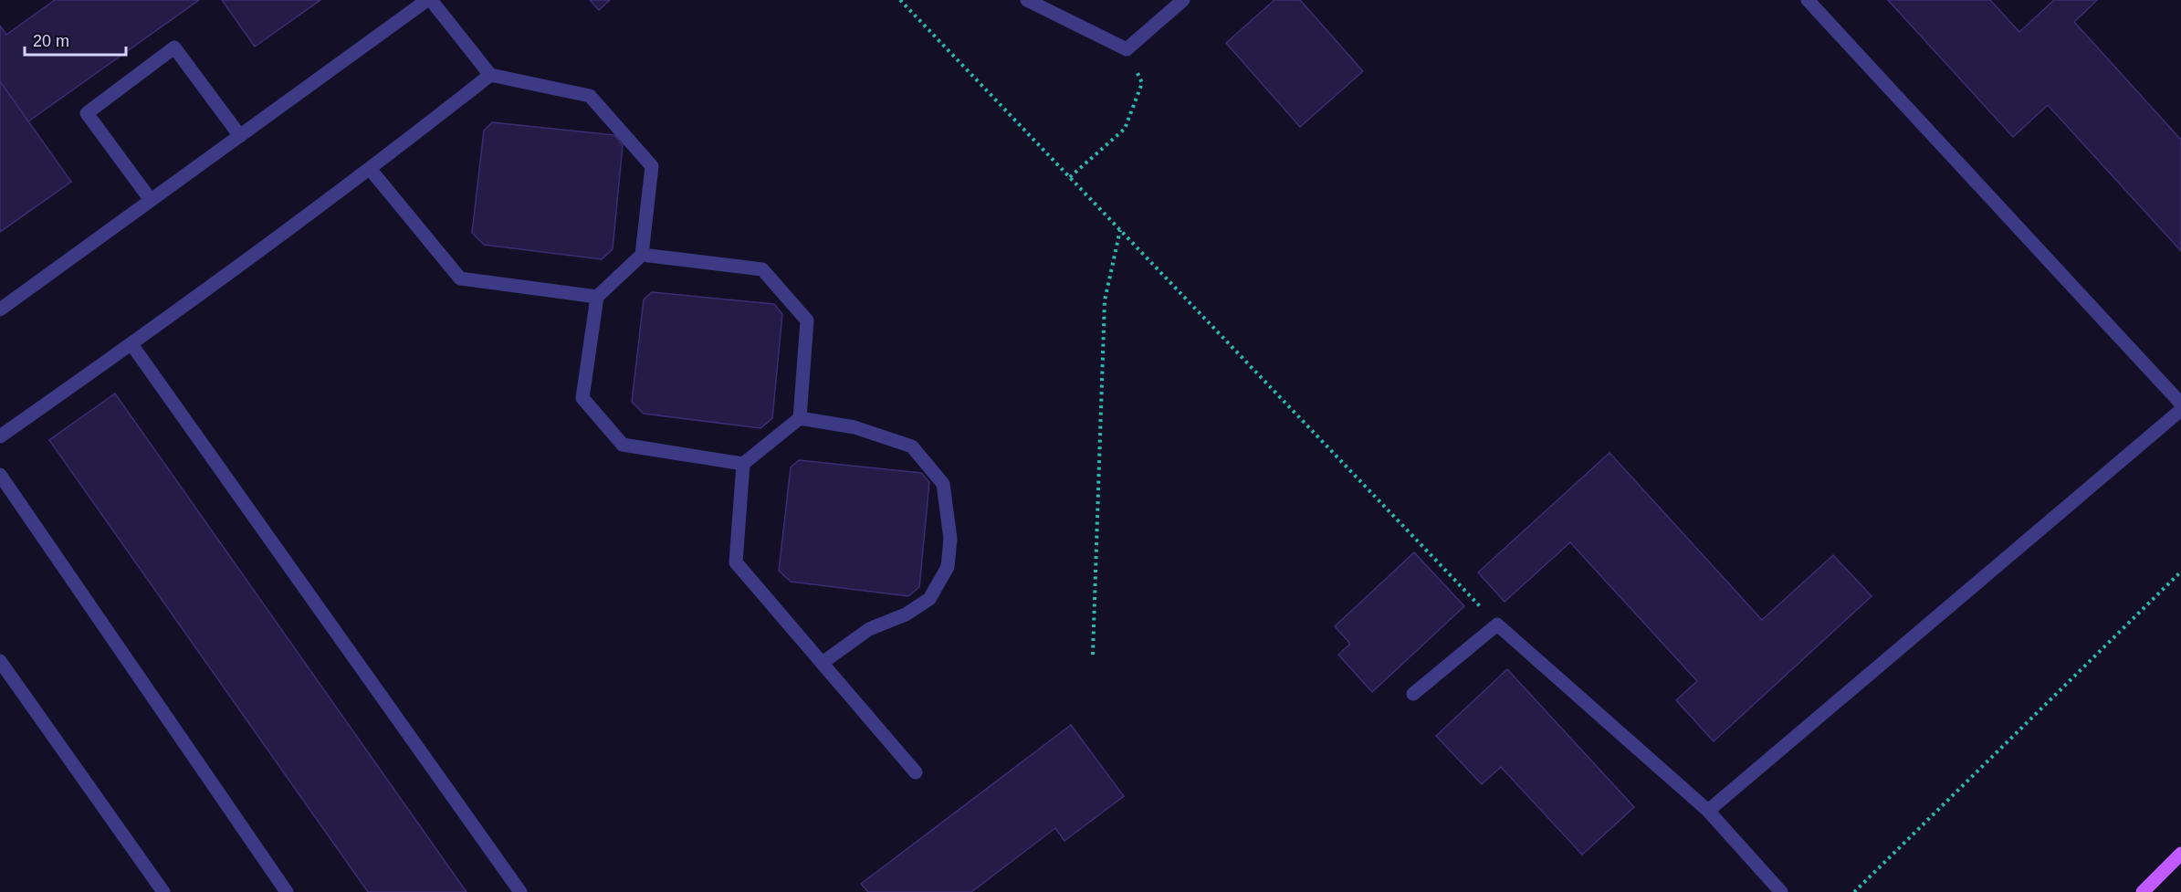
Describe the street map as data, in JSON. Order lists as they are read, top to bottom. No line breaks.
{"scale_bar":"20 m"}
